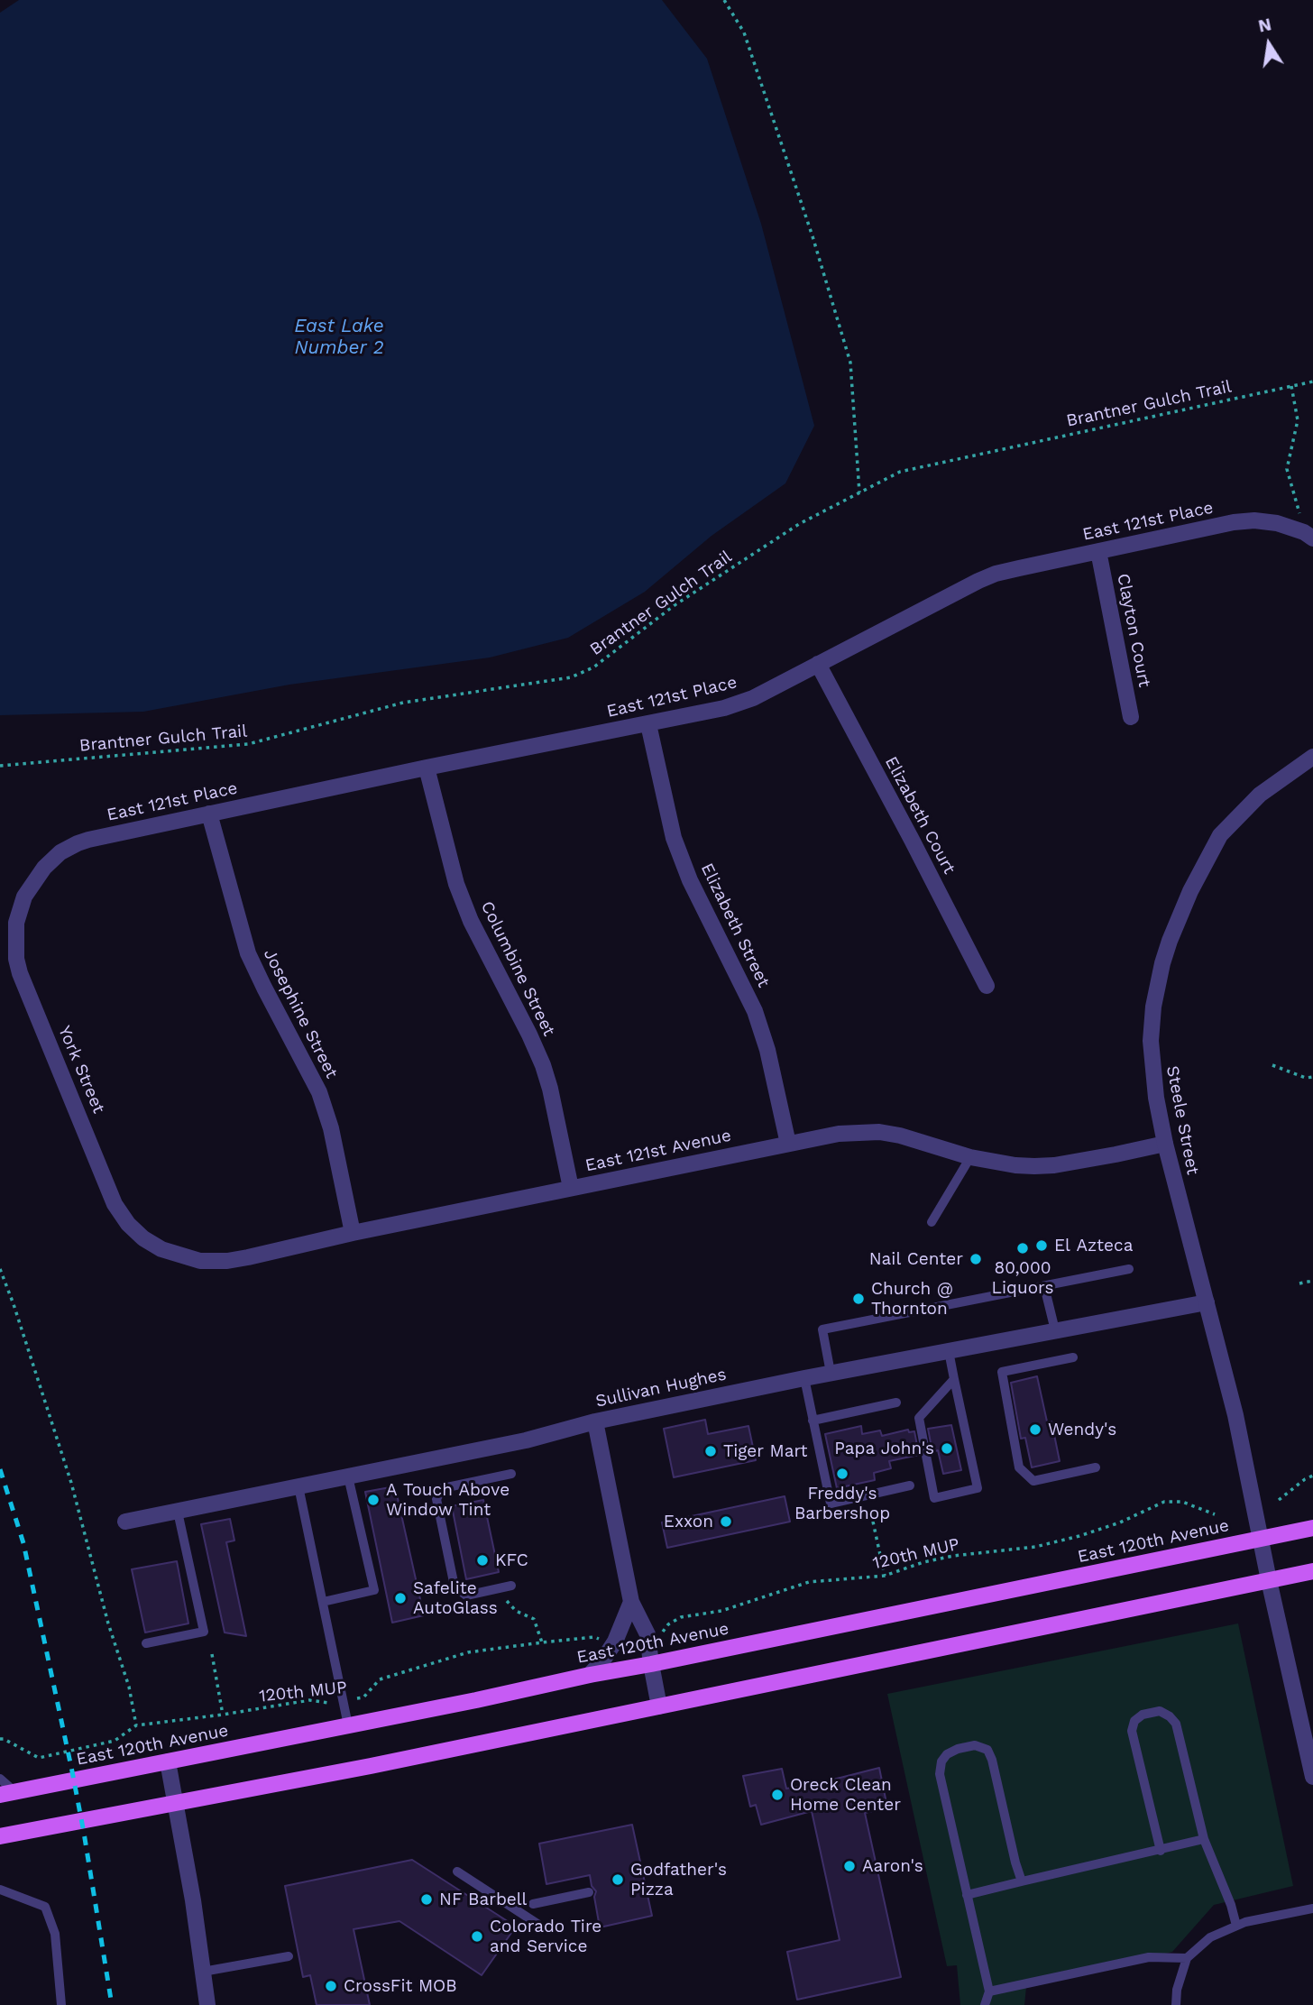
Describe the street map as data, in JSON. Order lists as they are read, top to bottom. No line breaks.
{"streets":{"main road":["East 120th Avenue"],"street":["East 121st Place","Clayton Court","Elizabeth Court","Elizabeth Street","Columbine Street","Josephine Street","York Street","Steele Street","East 121st Avenue","Sullivan Hughes"],"path":["Brantner Gulch Trail","120th MUP"]},"crossings":[["East 121st Place","Clayton Court"],["East 121st Place","Elizabeth Court"],["East 121st Place","Elizabeth Street"],["East 121st Place","Columbine Street"],["East 121st Place","Josephine Street"],["East 121st Place","York Street"],["Elizabeth Street","East 121st Avenue"],["Columbine Street","East 121st Avenue"],["Josephine Street","East 121st Avenue"],["York Street","East 121st Avenue"],["Steele Street","East 121st Avenue"],["Steele Street","Sullivan Hughes"],["Steele Street","East 120th Avenue"]],"water":["East Lake Number 2"],"places":["El Azteca","80,000 Liquors","Nail Center","Church @ Thornton","Wendy's","Papa John's","Tiger Mart","Freddy's Barbershop","A Touch Above Window Tint","Exxon","KFC","Safelite AutoGlass","Oreck Clean Home Center","Aaron's","Godfather's Pizza","NF Barbell","Colorado Tire and Service","CrossFit MOB"],"north":"top"}
